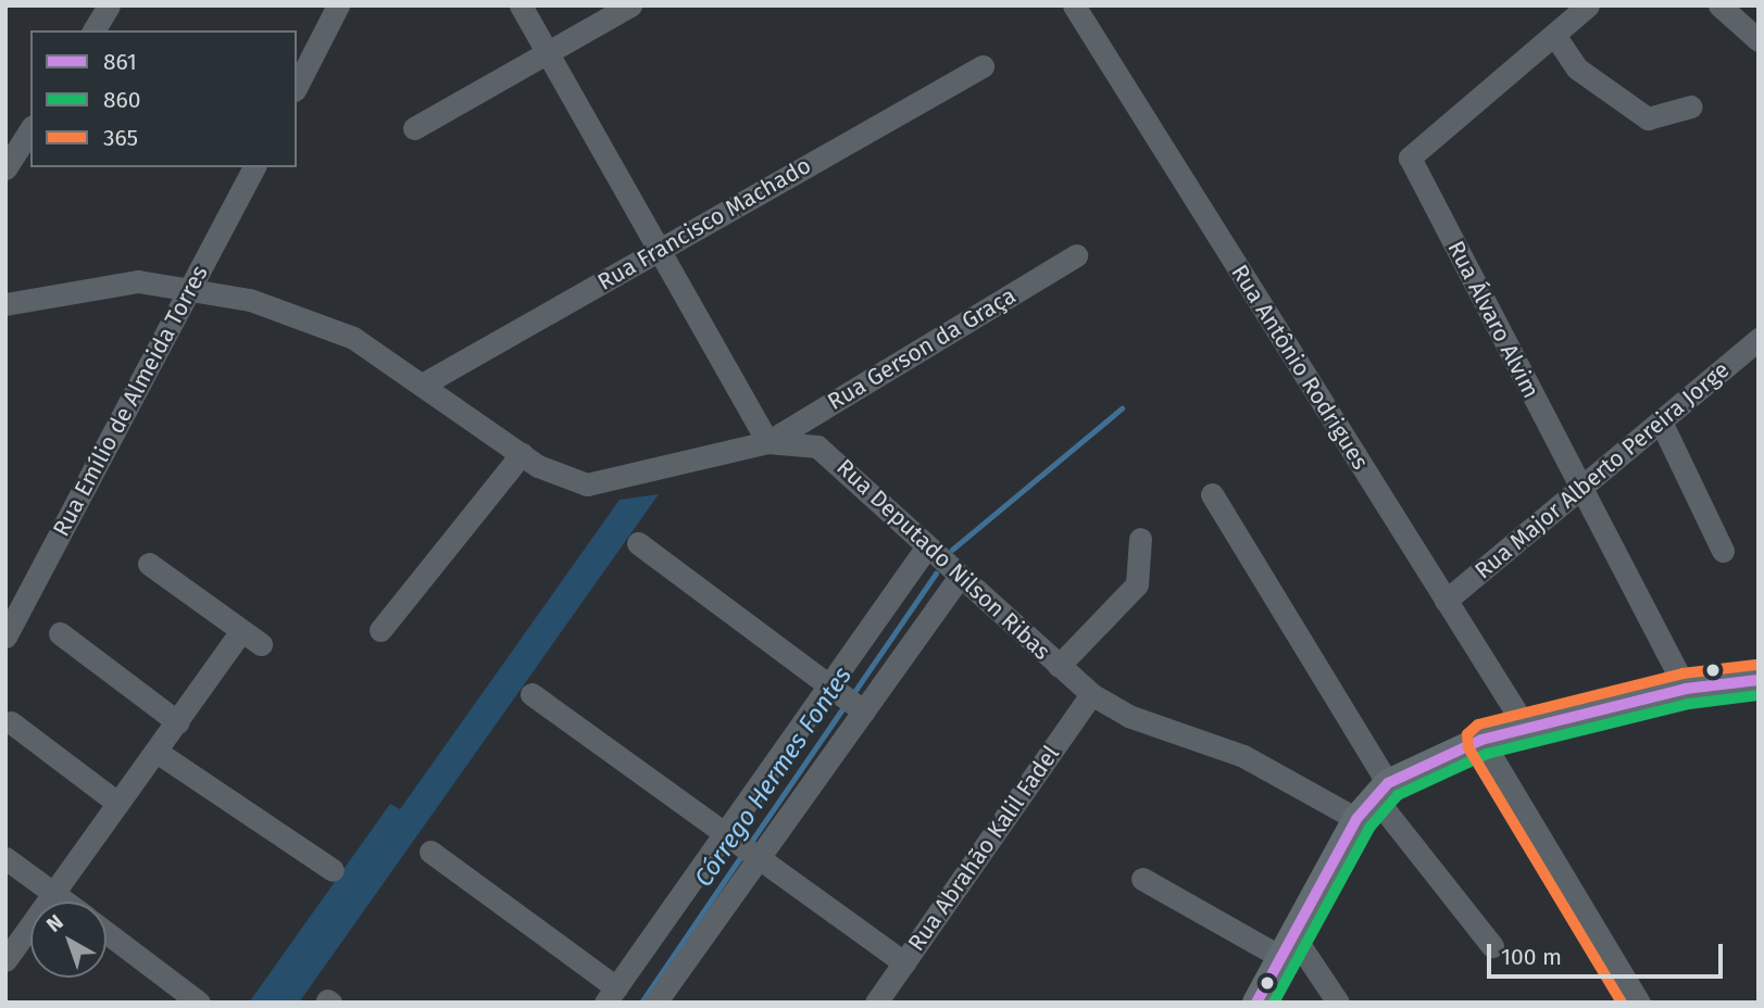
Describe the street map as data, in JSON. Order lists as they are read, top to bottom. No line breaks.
{"streets":{"street":["Rua Francisco Machado","Rua Álvaro Alvim","Rua Gerson da Graça","Rua Antônio Rodrigues","Rua Emílio de Almeida Torres","Rua Major Alberto Pereira Jorge","Rua Deputado Nilson Ribas","Rua Abrahão Kalil Fadel"]},"crossings":[["Rua Francisco Machado","Rua Deputado Nilson Ribas"],["Rua Álvaro Alvim","Rua Major Alberto Pereira Jorge"],["Rua Gerson da Graça","Rua Deputado Nilson Ribas"],["Rua Antônio Rodrigues","Rua Major Alberto Pereira Jorge"],["Rua Emílio de Almeida Torres","Rua Deputado Nilson Ribas"],["Rua Deputado Nilson Ribas","Rua Abrahão Kalil Fadel"]],"water":["Córrego Hermes Fontes"],"lines":["transit line 365","transit line 861","transit line 860"],"legend":["861","860","365"],"scale_bar":"100 m","north":"top left"}
